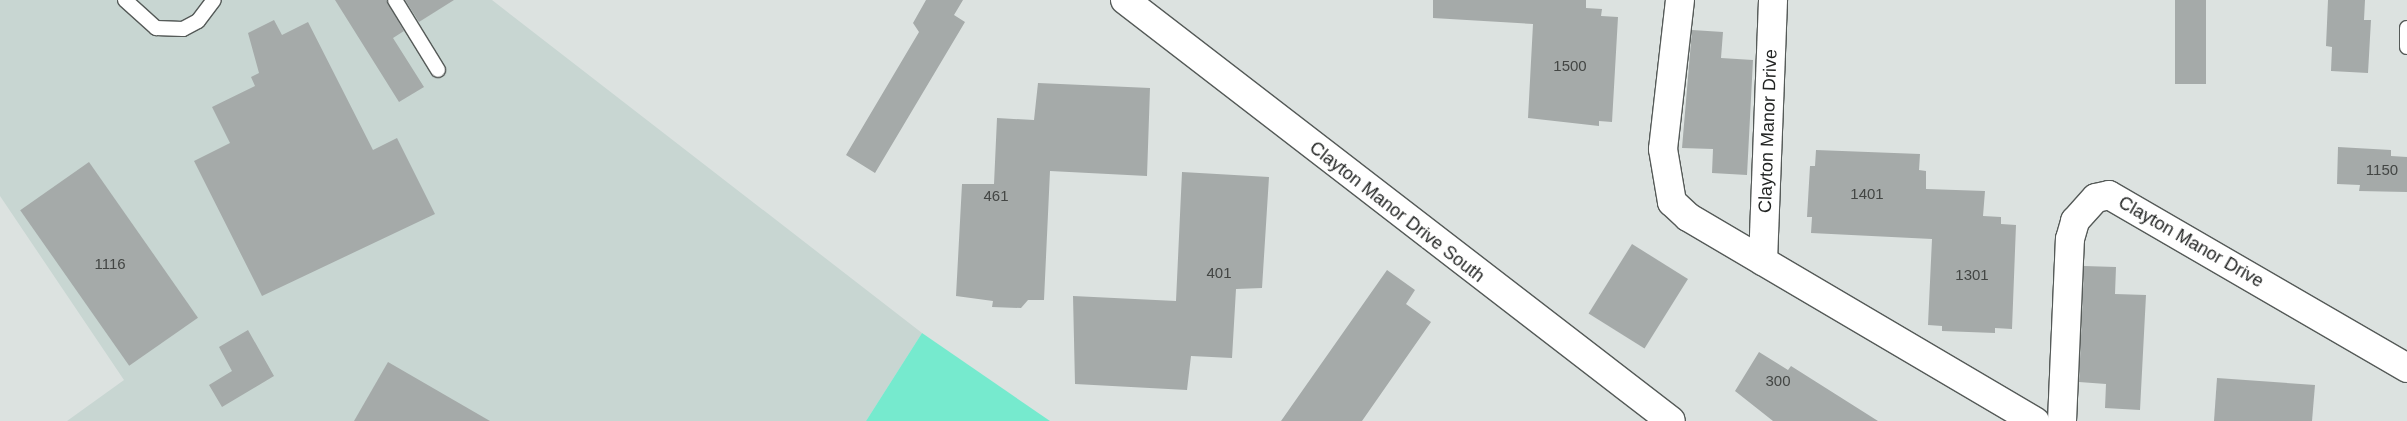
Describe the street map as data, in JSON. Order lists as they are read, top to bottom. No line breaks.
{"streets":{"street":["Clayton Manor Drive","Clayton Manor Drive South"]},"house_numbers":["1500","1150","1401","461","1116","401","1301","300"]}
